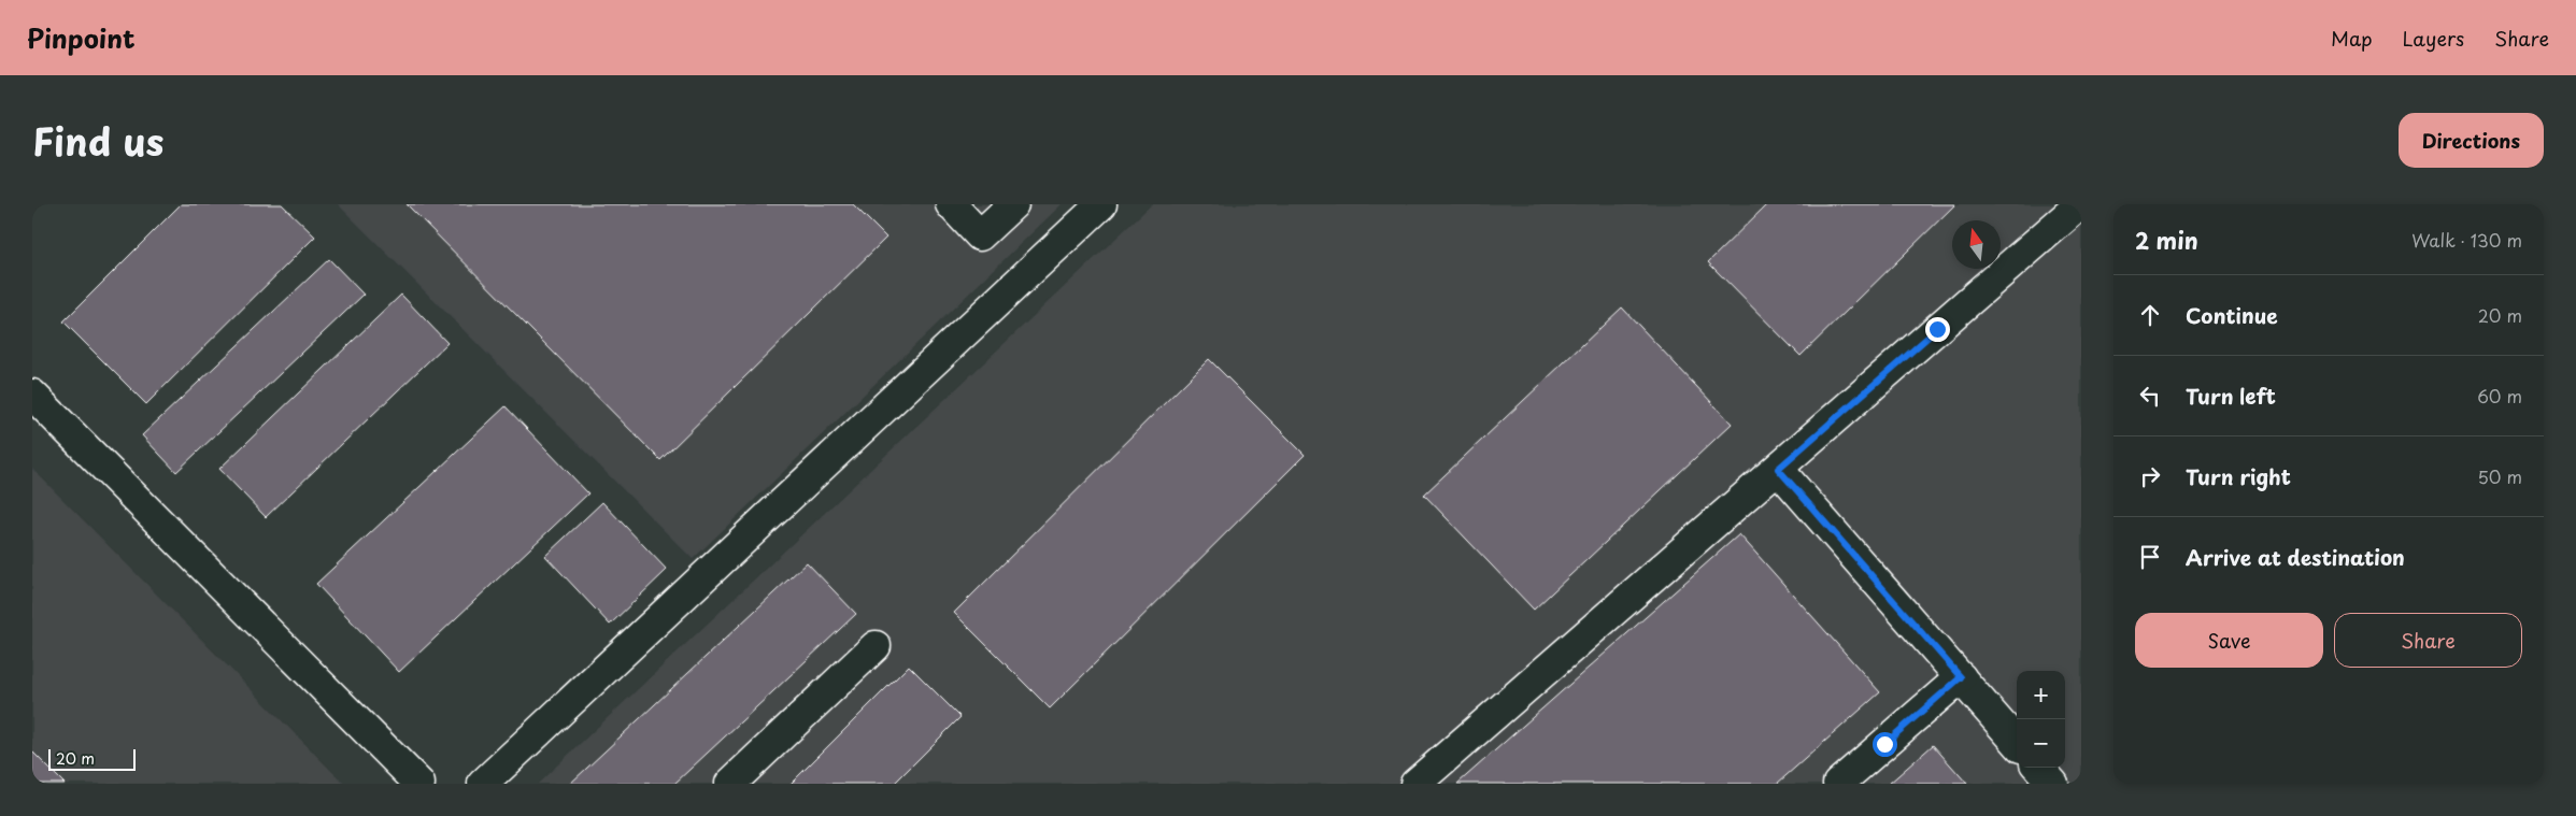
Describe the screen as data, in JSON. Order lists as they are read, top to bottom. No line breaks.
{"scale_bar":"20 m","north":"top","page":{"header":"Pinpoint","nav":["Map","Layers","Share"],"title":"Find us","buttons":["Directions",["Save","Share"]],"heading":["2 min","Walk · 130 m"],"list":[["Continue","20 m"],["Turn left","60 m"],["Turn right","50 m"],"Arrive at destination"],"map_buttons":["+","−"],"scale":"20 m"}}
